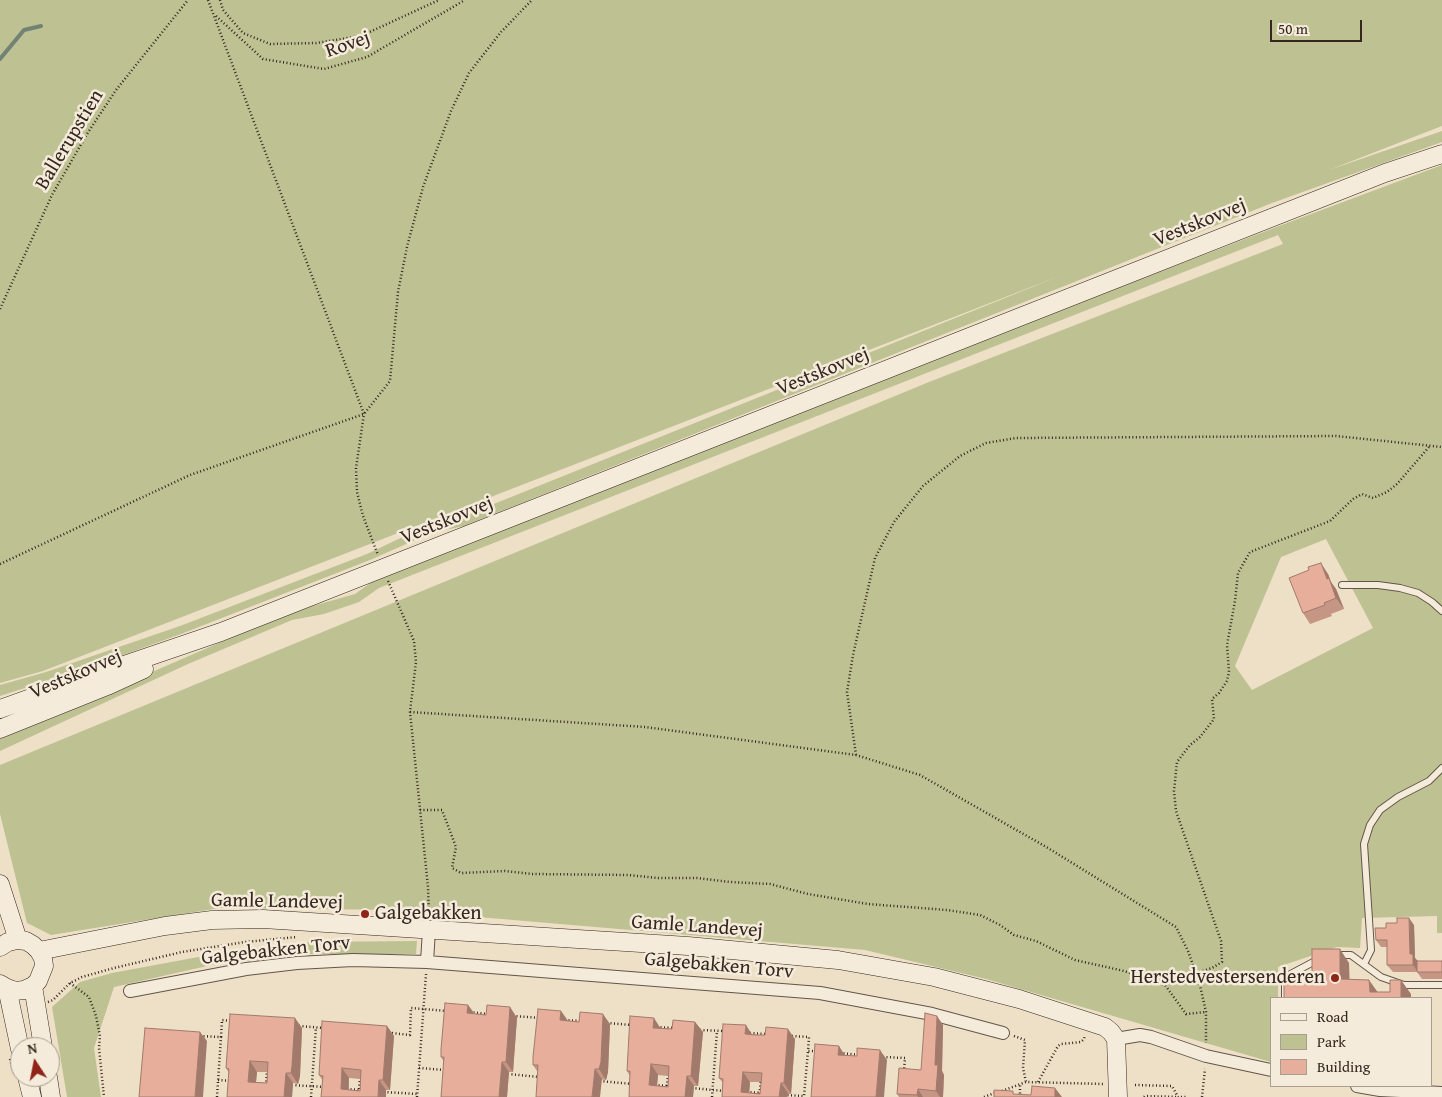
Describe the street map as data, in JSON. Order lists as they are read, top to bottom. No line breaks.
{"streets":{"street":["Vestskovvej","Gamle Landevej","Galgebakken Torv"],"path":["Rovej","Ballerupstien"]},"places":["Galgebakken","Herstedvestersenderen"],"legend":["Road","Park","Building"],"scale_bar":"50 m","north":"top"}
